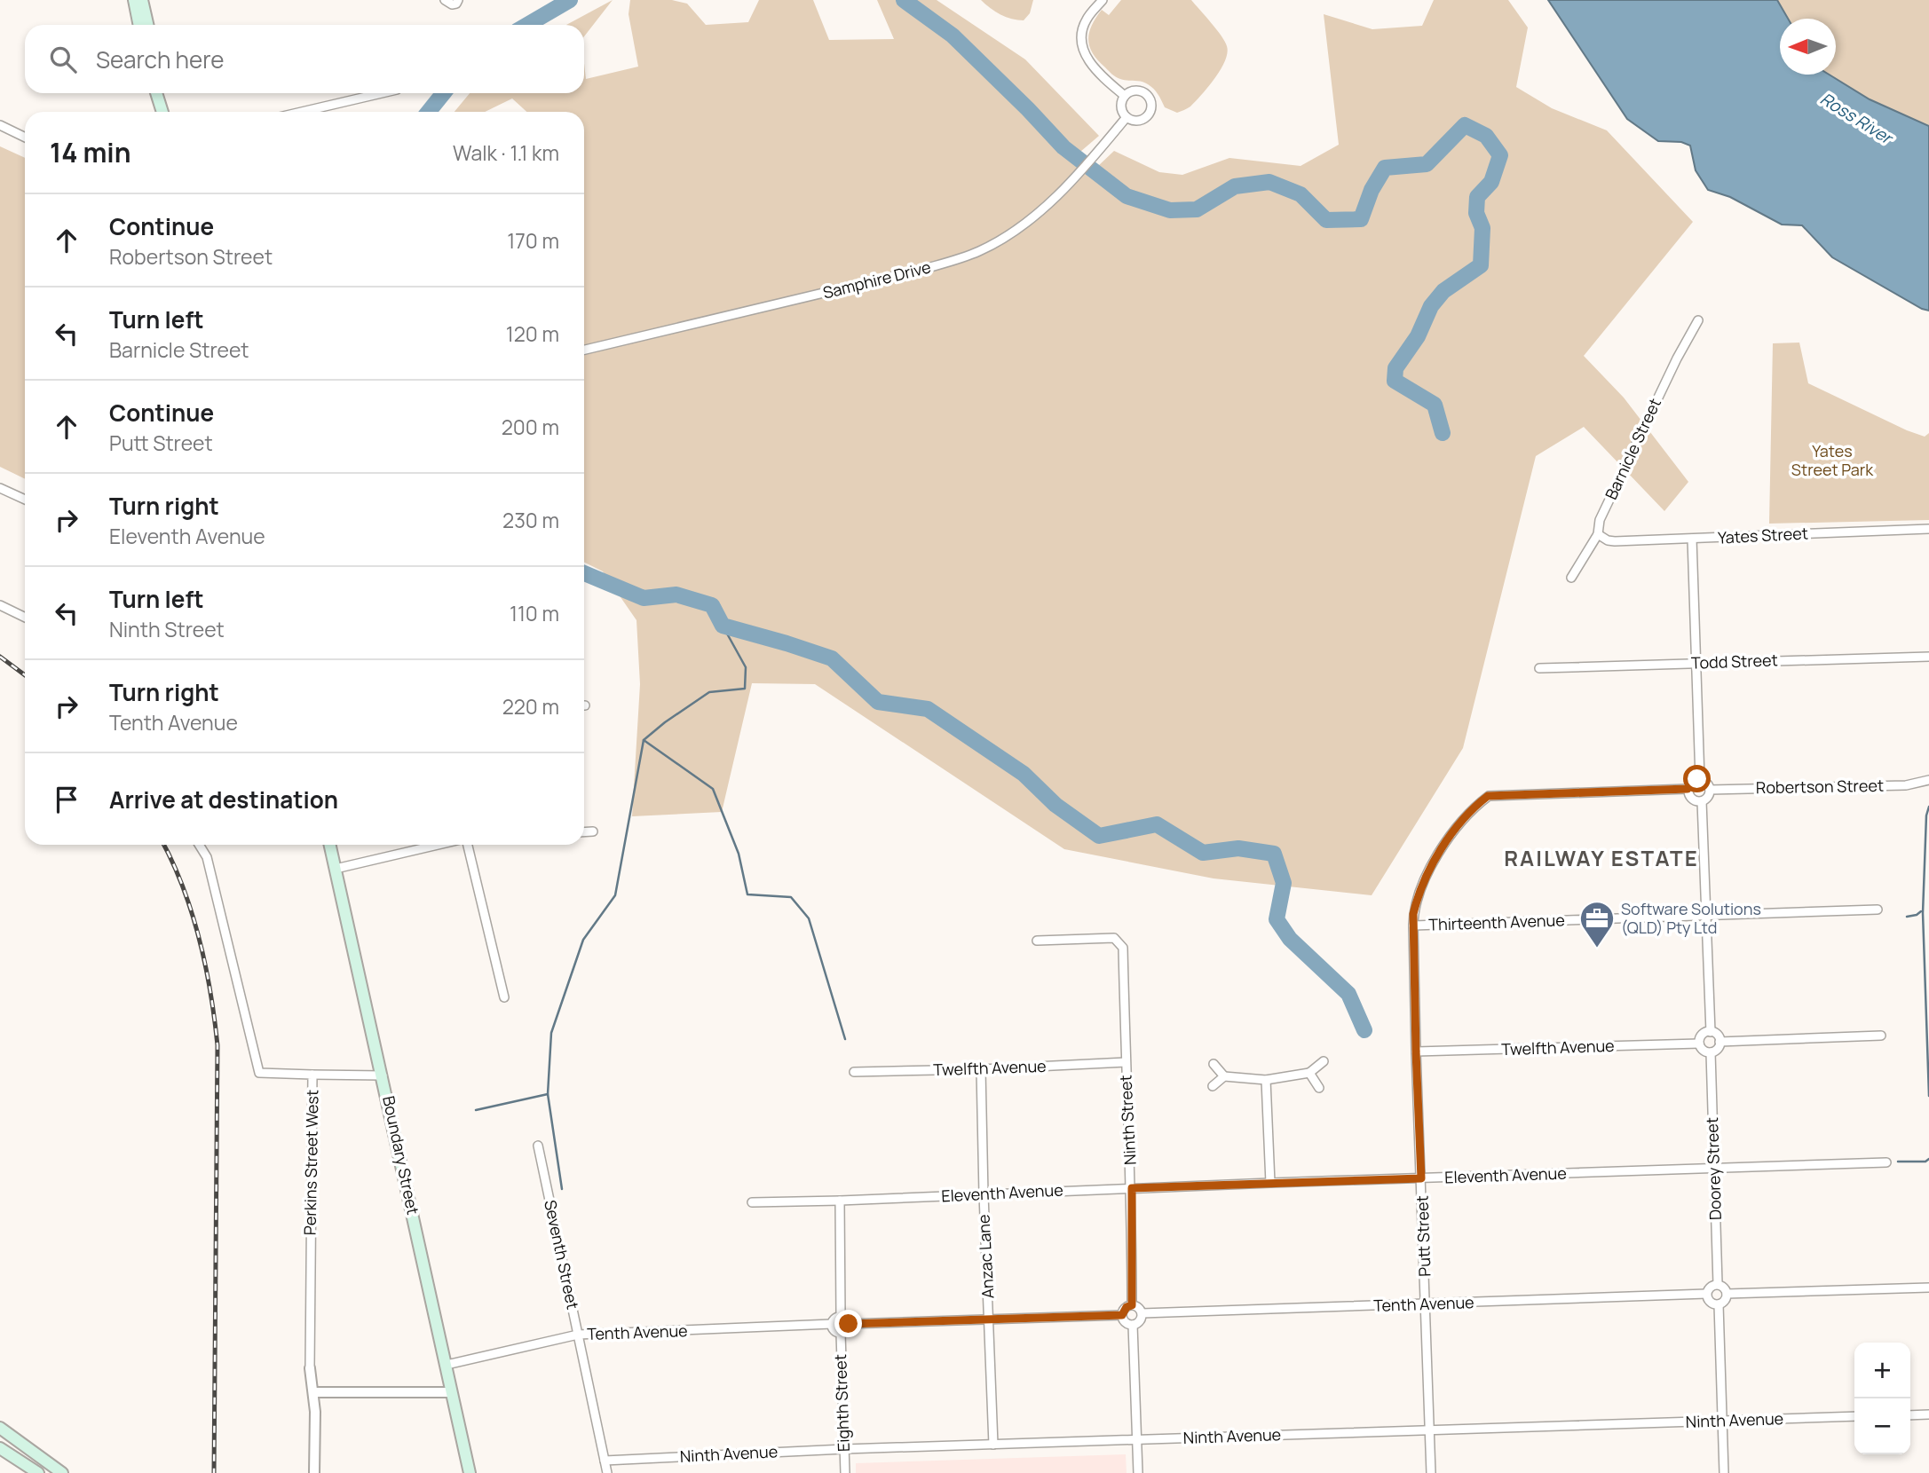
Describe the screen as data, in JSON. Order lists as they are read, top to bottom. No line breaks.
{"streets":{"main road":["Boundary Street"],"street":["Samphire Drive","Barnicle Street","Yates Street","Todd Street","Robertson Street","Thirteenth Avenue","Twelfth Avenue","Ninth Street","Perkins Street West","Doorey Street","Eleventh Avenue","Putt Street","Seventh Street","Anzac Lane","Tenth Avenue","Eighth Street","Ninth Avenue"]},"crossings":[["Barnicle Street","Yates Street"],["Thirteenth Avenue","Putt Street"],["Twelfth Avenue","Ninth Street"],["Twelfth Avenue","Doorey Street"],["Twelfth Avenue","Putt Street"],["Twelfth Avenue","Anzac Lane"],["Ninth Street","Eleventh Avenue"],["Ninth Street","Tenth Avenue"],["Boundary Street","Tenth Avenue"],["Doorey Street","Eleventh Avenue"],["Doorey Street","Tenth Avenue"],["Eleventh Avenue","Putt Street"],["Eleventh Avenue","Anzac Lane"],["Putt Street","Tenth Avenue"],["Putt Street","Ninth Avenue"],["Seventh Street","Tenth Avenue"],["Seventh Street","Ninth Avenue"],["Anzac Lane","Ninth Avenue"],["Tenth Avenue","Eighth Street"],["Eighth Street","Ninth Avenue"]],"districts":["RAILWAY ESTATE"],"water":["Ross River"],"parks":["Yates Street Park"],"places":{"office":["Software Solutions (QLD) Pty Ltd"]},"north":"left","page":{"search":"Search here","heading":["14 min","Walk · 1.1 km"],"list":[["Continue","Robertson Street","170 m"],["Turn left","Barnicle Street","120 m"],["Continue","Putt Street","200 m"],["Turn right","Eleventh Avenue","230 m"],["Turn left","Ninth Street","110 m"],["Turn right","Tenth Avenue","220 m"],"Arrive at destination"],"map_buttons":["+","−"]}}
